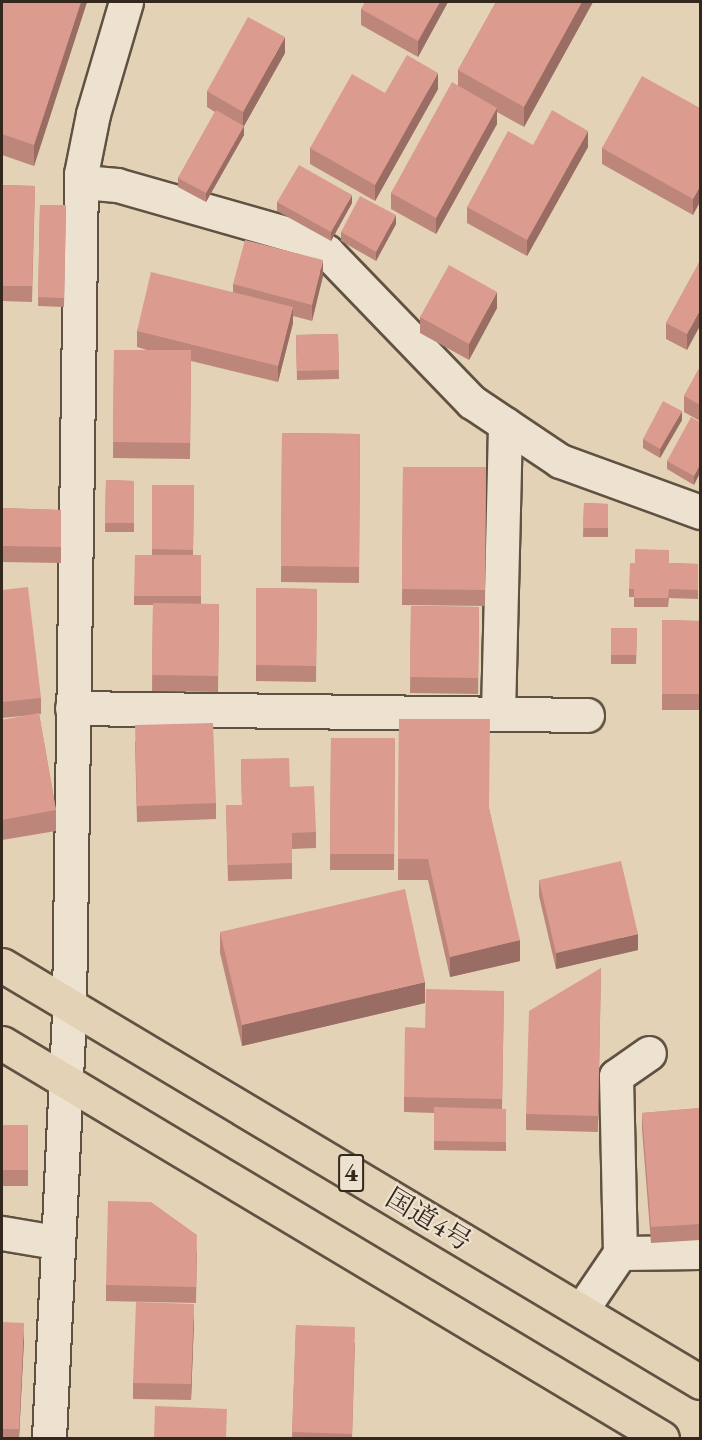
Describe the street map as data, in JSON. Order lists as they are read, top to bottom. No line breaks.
{"streets":{"highway":["4","国道4号"]}}
